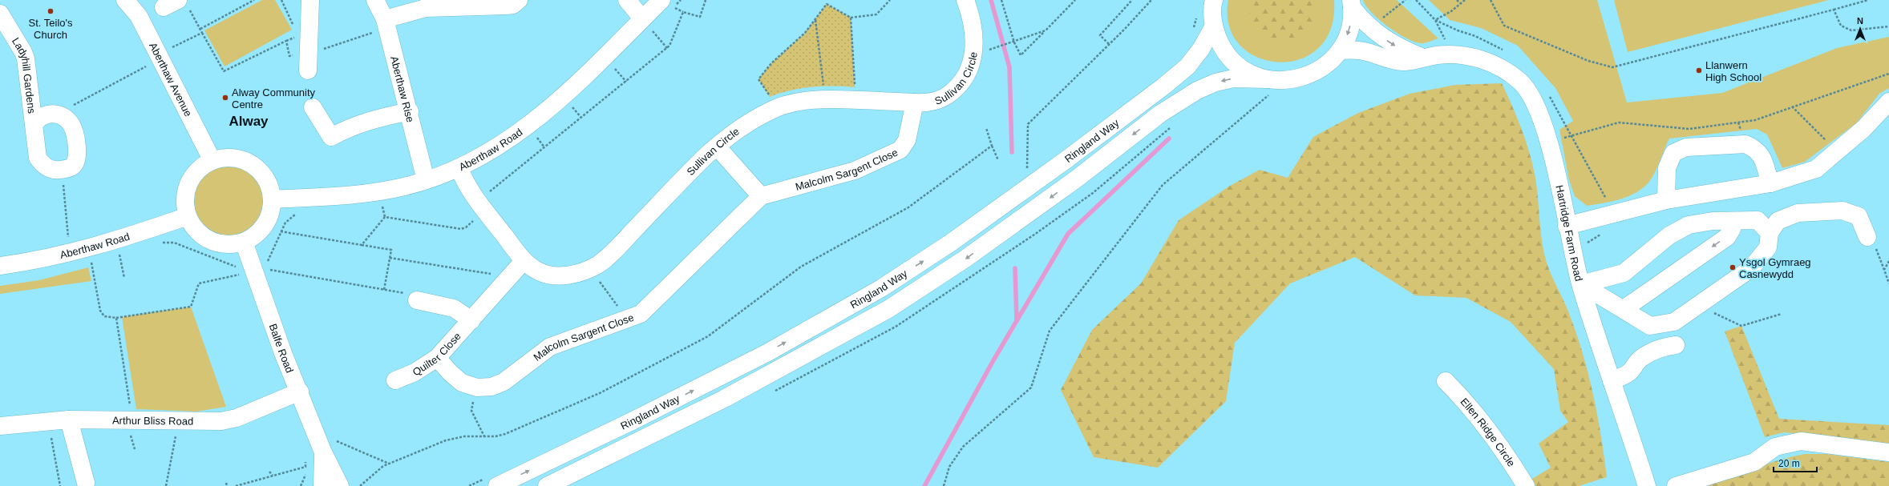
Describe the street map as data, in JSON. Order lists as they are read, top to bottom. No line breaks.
{"streets":{"street":["Sullivan Circle","Ladyhill Gardens","Aberthaw Avenue","Aberthaw Rise","Ringland Way","Aberthaw Road","Malcolm Sargent Close","Hartridge Farm Road","Balfe Road","Quilter Close","Arthur Bliss Road","Ellen Ridge Circle"]},"crossings":[["Sullivan Circle","Aberthaw Road"],["Sullivan Circle","Malcolm Sargent Close"],["Sullivan Circle","Quilter Close"],["Aberthaw Avenue","Aberthaw Road"],["Aberthaw Avenue","Balfe Road"],["Aberthaw Rise","Aberthaw Road"],["Ringland Way","Hartridge Farm Road"],["Aberthaw Road","Balfe Road"],["Malcolm Sargent Close","Quilter Close"],["Balfe Road","Arthur Bliss Road"]],"districts":["Alway"],"places":["St. Teilo's Church","Llanwern High School","Alway Community Centre","Ysgol Gymraeg Casnewydd"],"scale_bar":"20 m","north":"top"}
